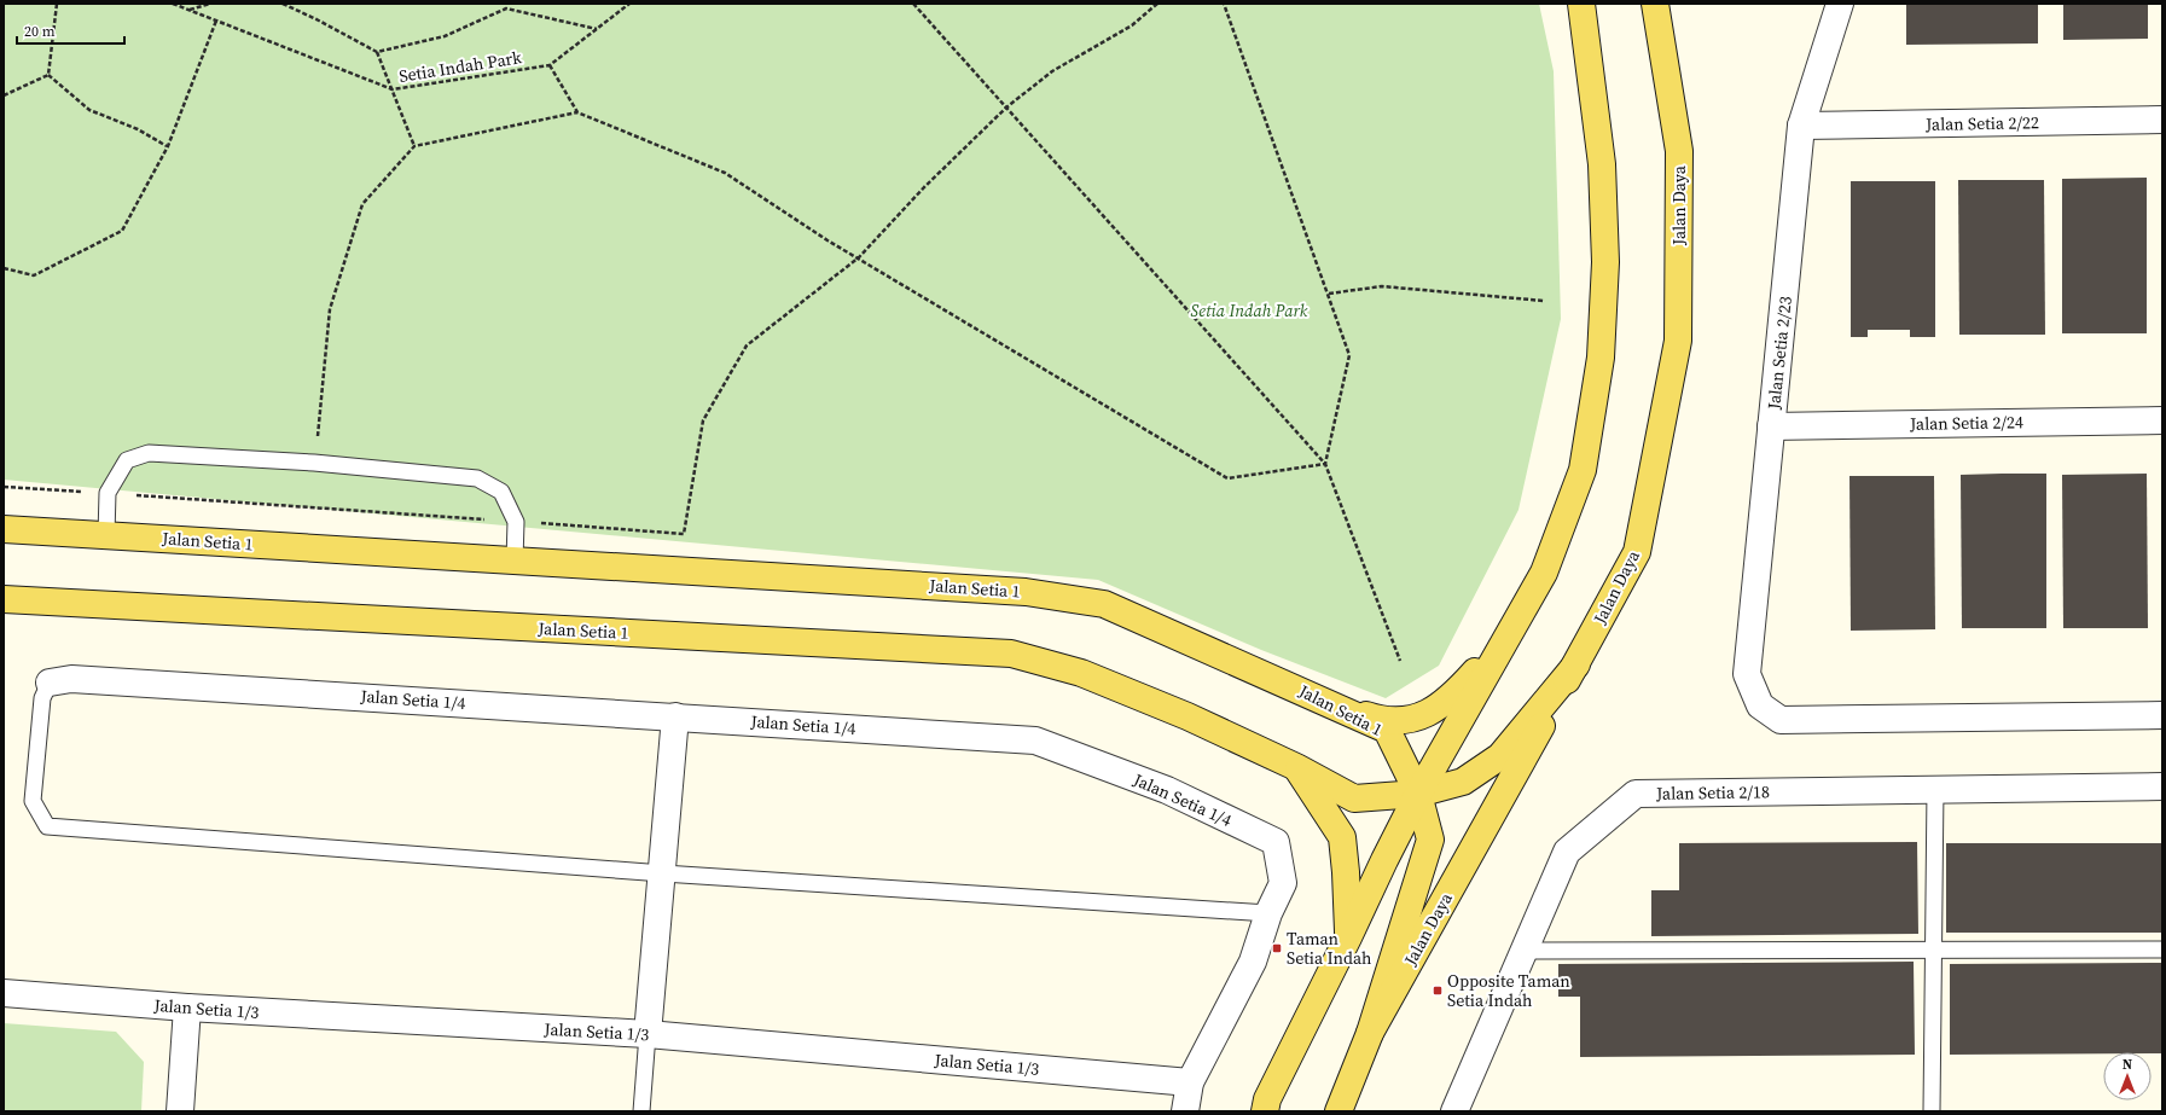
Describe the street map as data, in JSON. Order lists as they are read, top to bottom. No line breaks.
{"streets":{"main road":["Jalan Daya","Jalan Setia 1"],"street":["Jalan Setia 2/22","Jalan Setia 2/23","Jalan Setia 2/24","Jalan Setia 1/4","Jalan Setia 2/18","Jalan Setia 1/3"],"path":["Setia Indah Park"]},"crossings":[["Jalan Setia 2/22","Jalan Setia 2/23"],["Jalan Setia 2/23","Jalan Setia 2/24"],["Jalan Setia 1/4","Jalan Setia 1/3"]],"parks":["Setia Indah Park"],"places":{"transit":["Taman Setia Indah","Opposite Taman Setia Indah"]},"scale_bar":"20 m","north":"top"}
